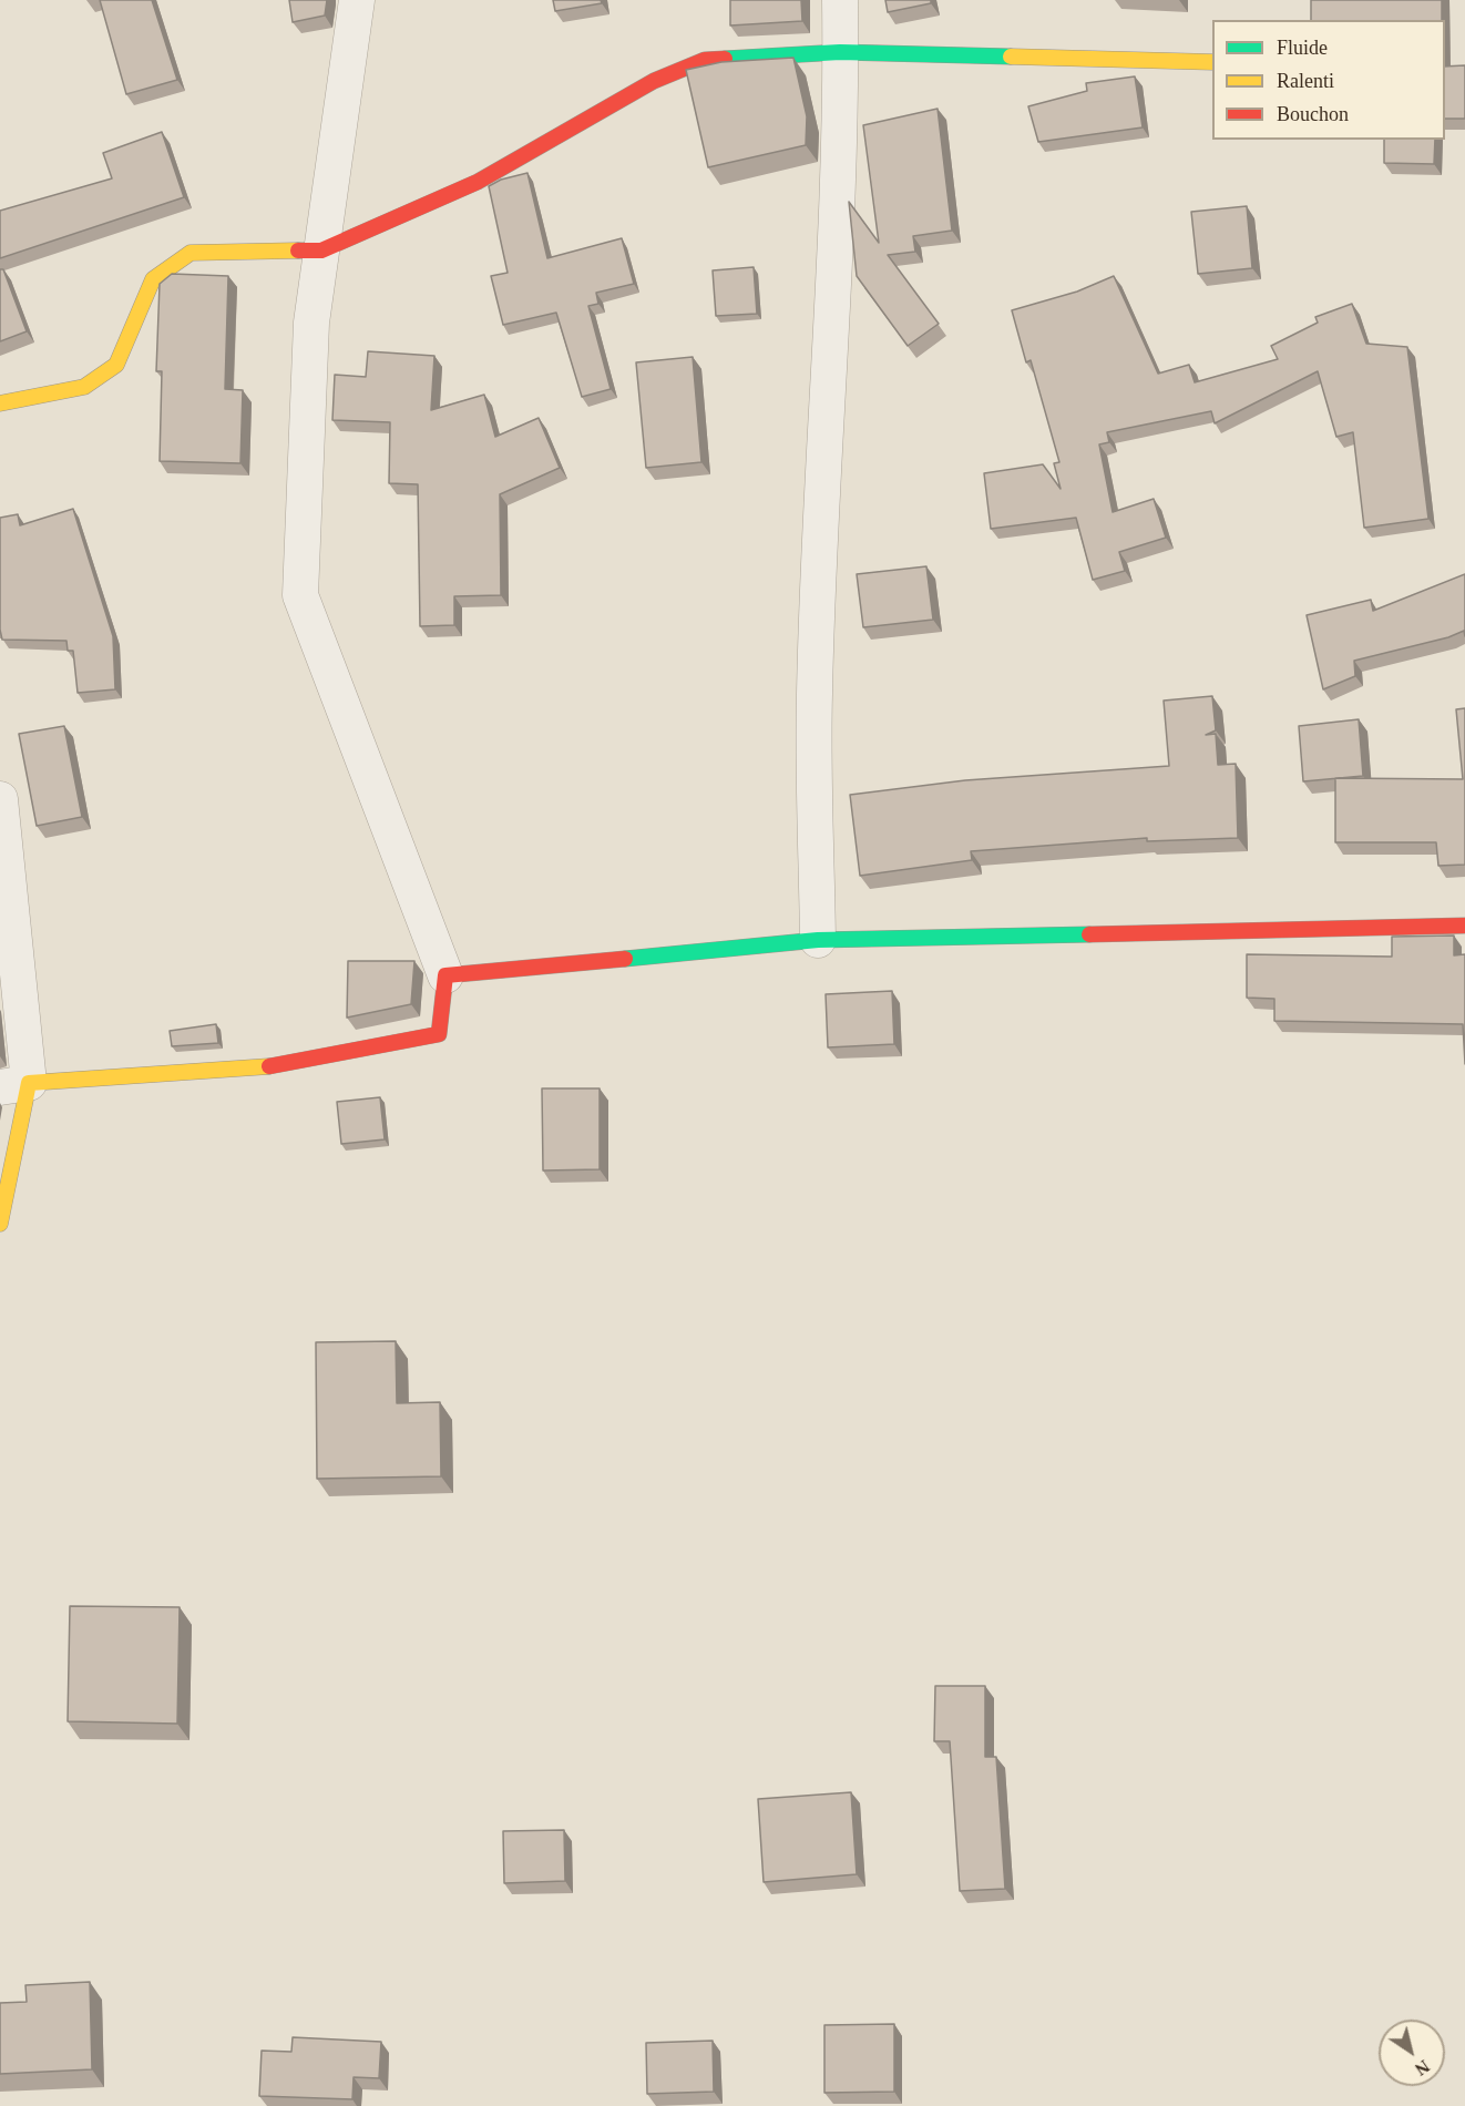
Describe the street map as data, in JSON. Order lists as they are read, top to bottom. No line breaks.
{"legend":["Fluide","Ralenti","Bouchon"],"north":"bottom right"}
